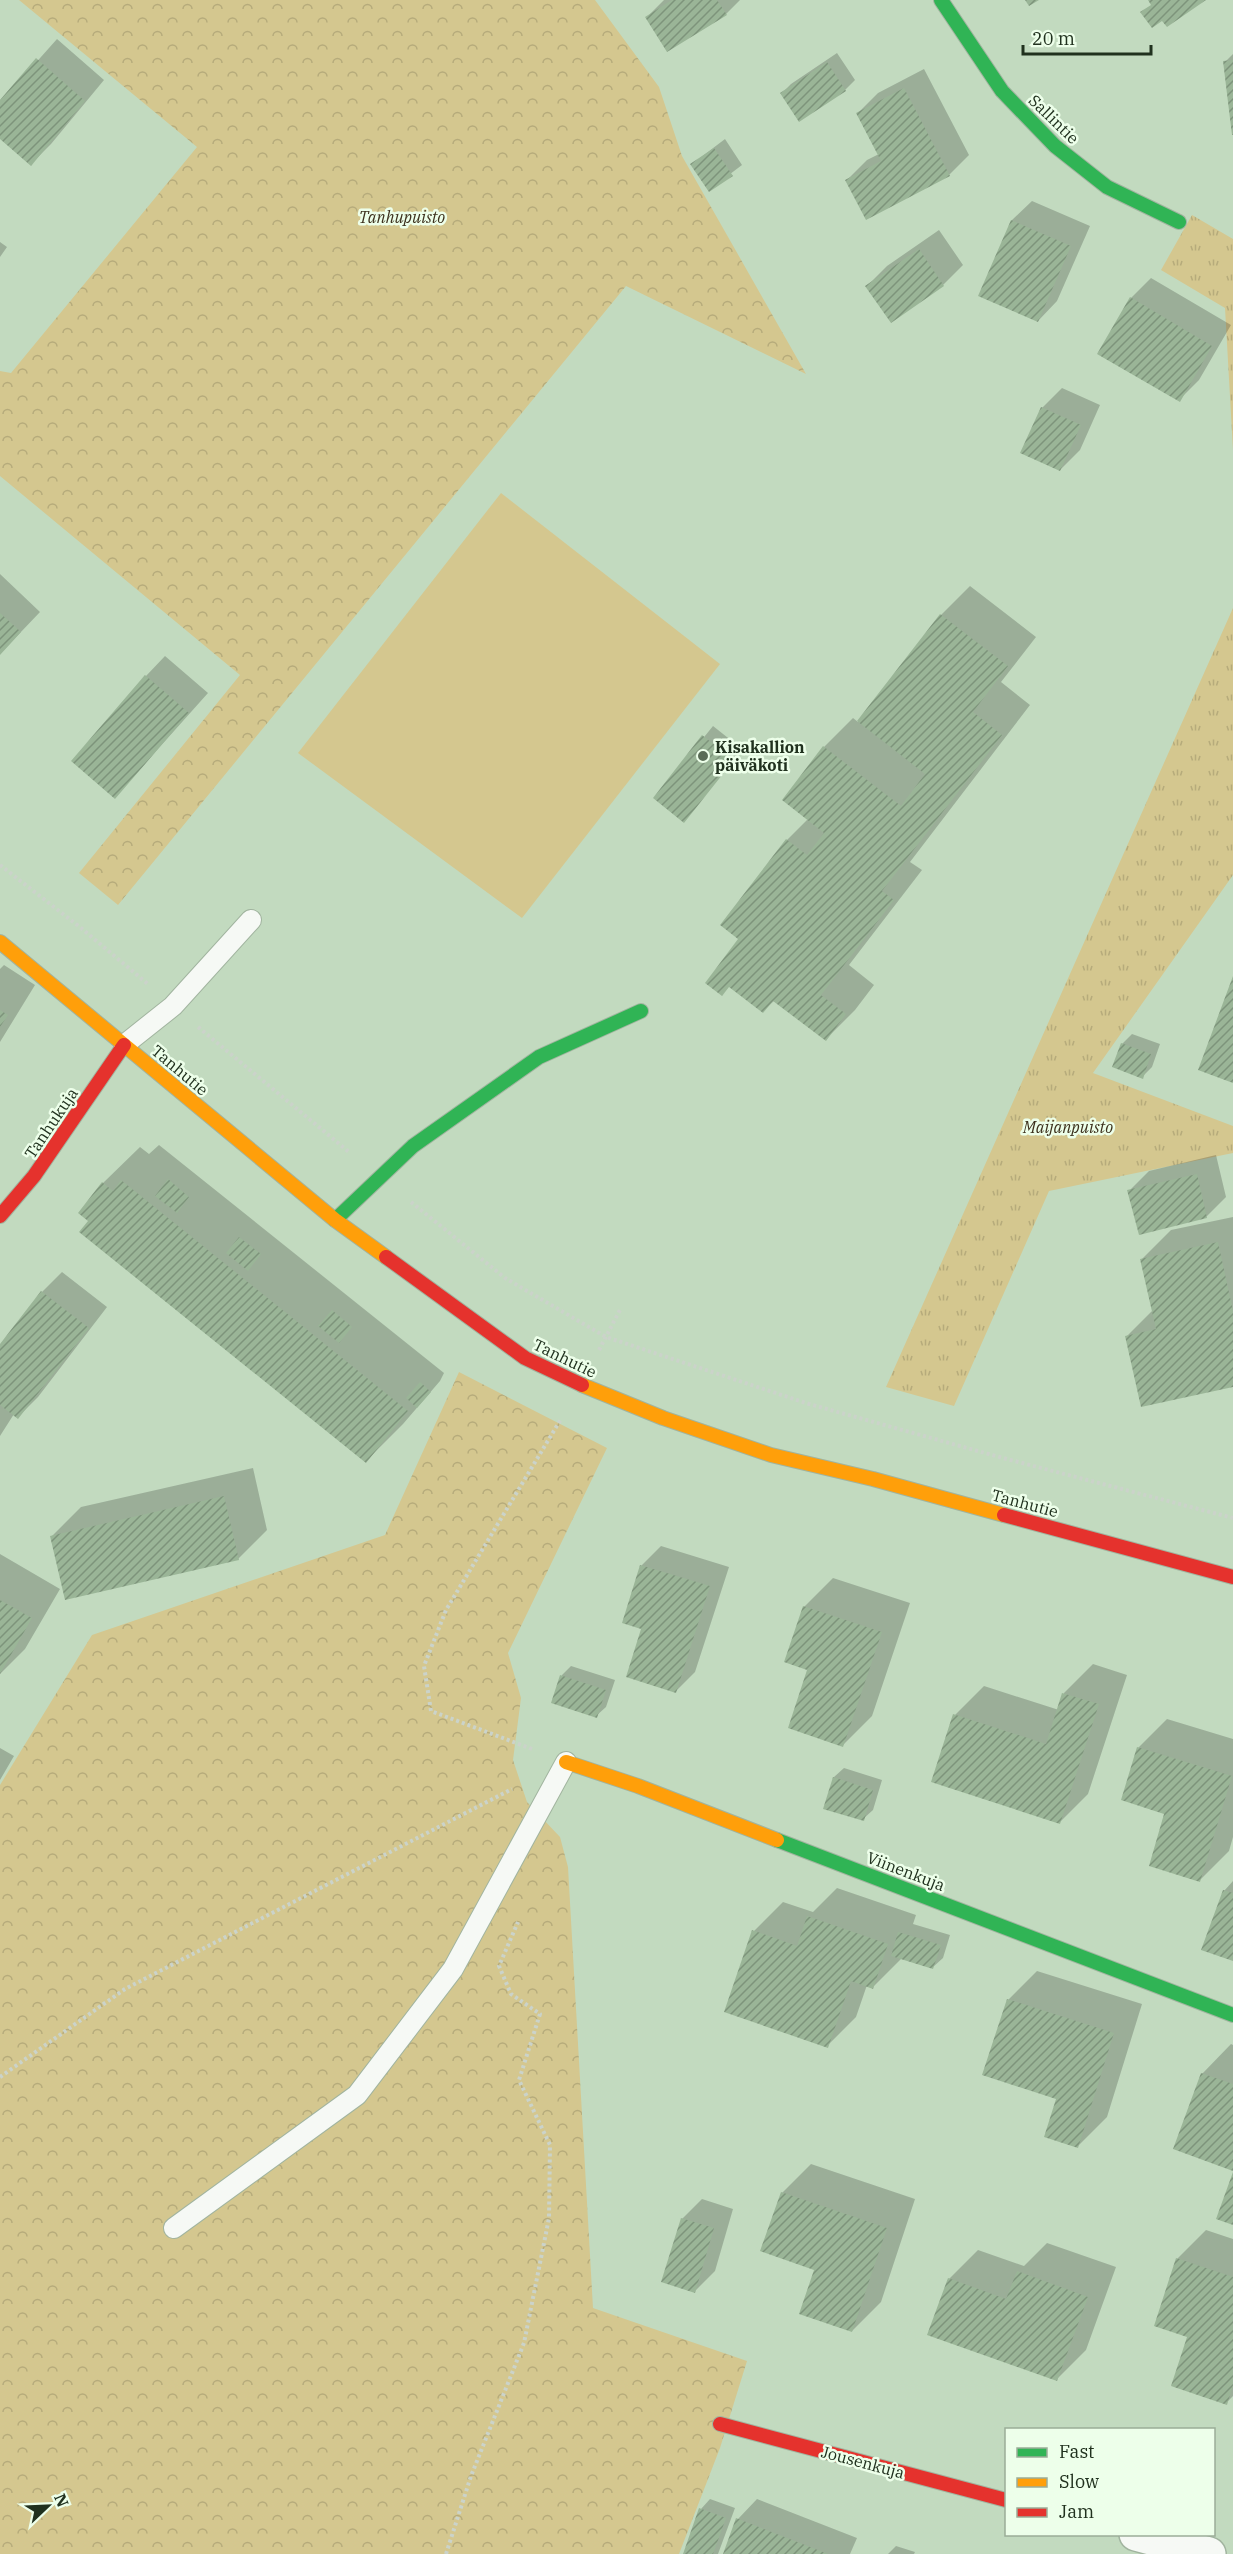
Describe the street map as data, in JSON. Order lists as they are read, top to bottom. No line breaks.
{"streets":{"street":["Sallintie","Tanhutie","Tanhukuja","Viinenkuja","Jousenkuja"]},"crossings":[["Tanhutie","Tanhukuja"]],"parks":["Tanhupuisto","Maijanpuisto"],"places":["Kisakallion päiväkoti"],"legend":["Fast","Slow","Jam"],"scale_bar":"20 m","north":"top right"}
